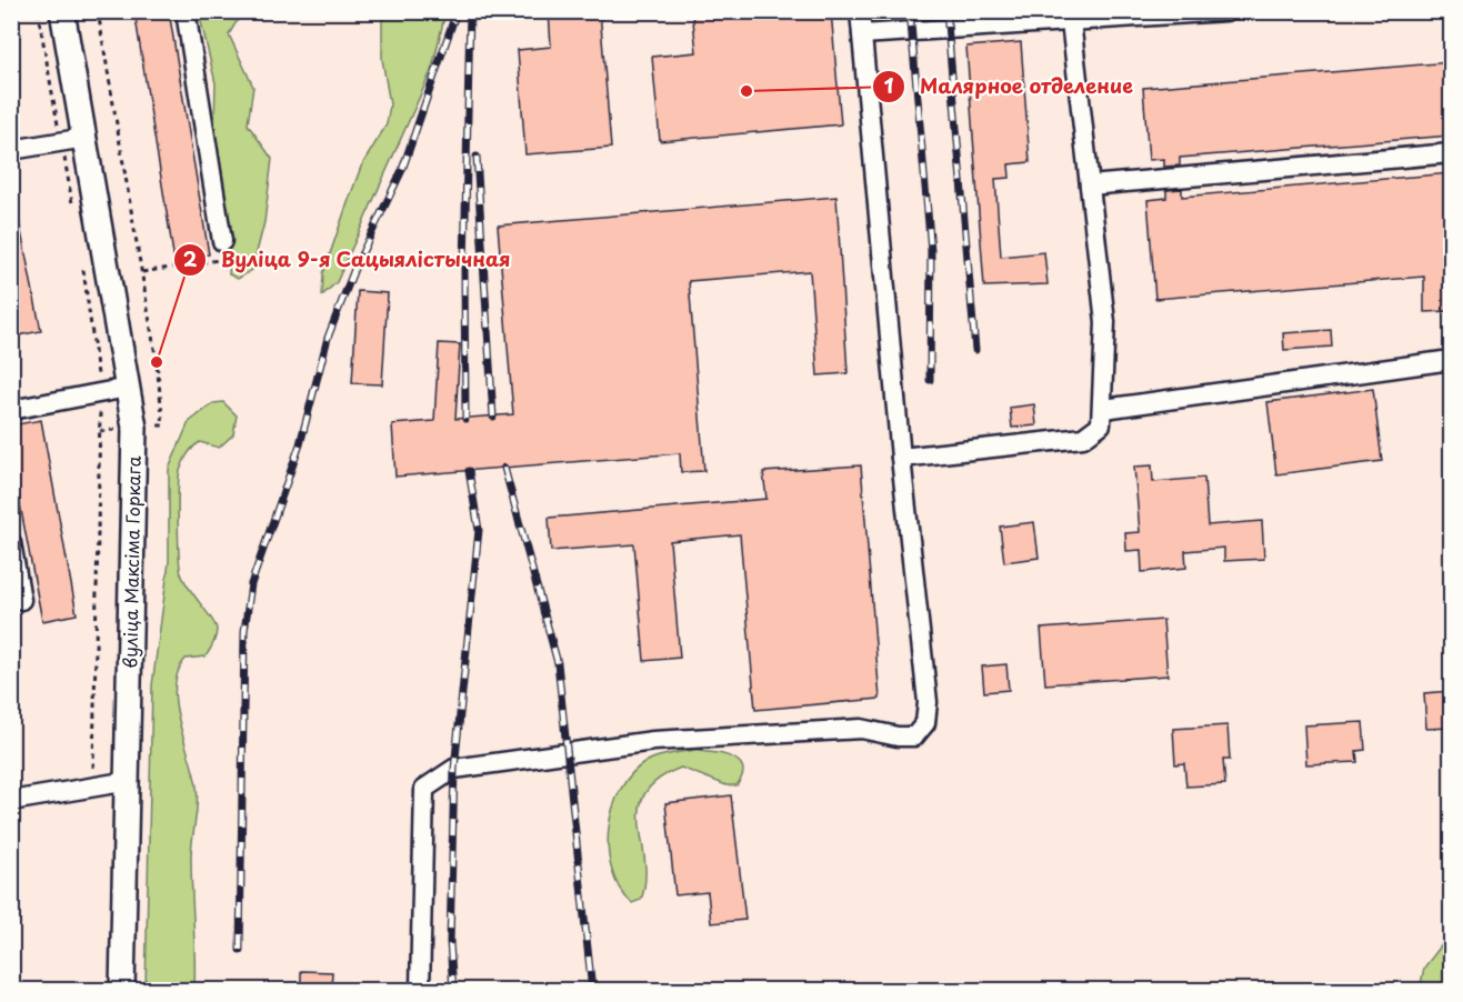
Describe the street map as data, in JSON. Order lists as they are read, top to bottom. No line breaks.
{"streets":{"main road":["вуліца Максіма Горкага"]},"places":["Малярное отделение","Вуліца 9-я Сацыялістычная"]}
